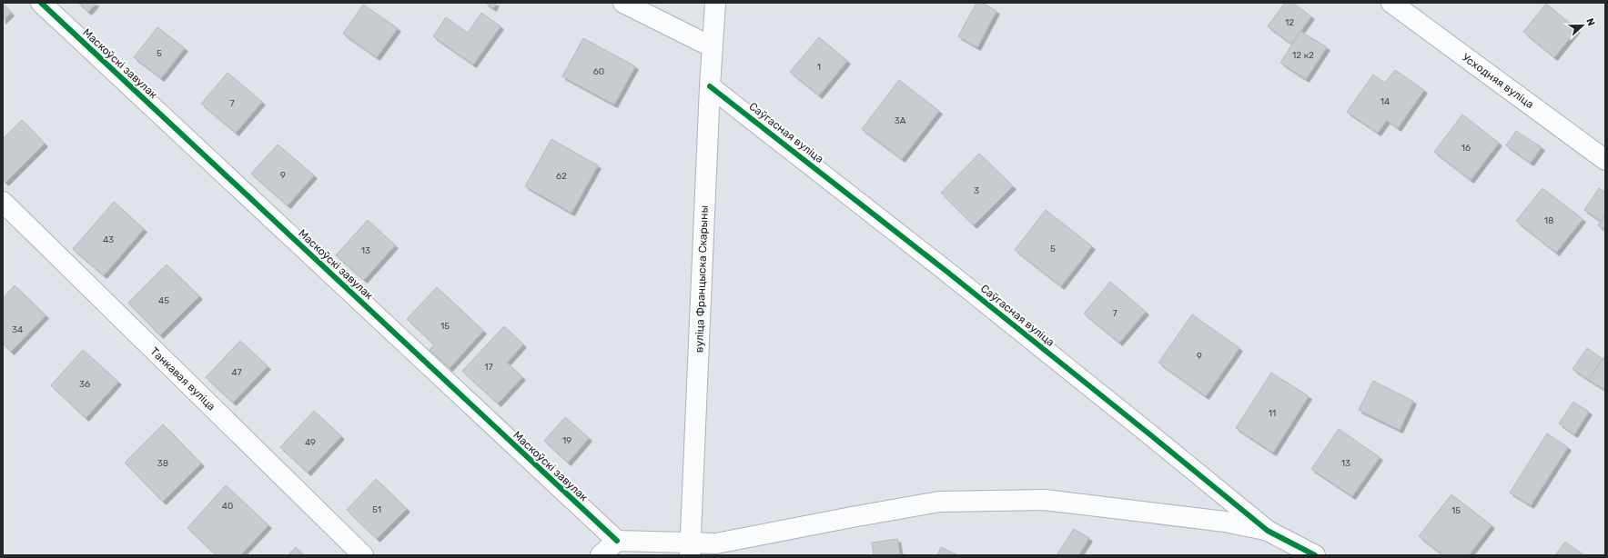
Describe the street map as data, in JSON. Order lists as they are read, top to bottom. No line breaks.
{"streets":{"street":["Маскоўскі завулак","Усходняя вуліца","Саўгасная вуліца","вуліца Францыска Скарыны","Танкавая вуліца"]},"crossings":[["Саўгасная вуліца","вуліца Францыска Скарыны"]],"house_numbers":["12","5","12 к2","1","60","14","7","3А","16","9","62","3","18","43","5","13","45","7","15","34","9","17","47","36","11","19","49","38","13","40","51","15"],"north":"right"}
